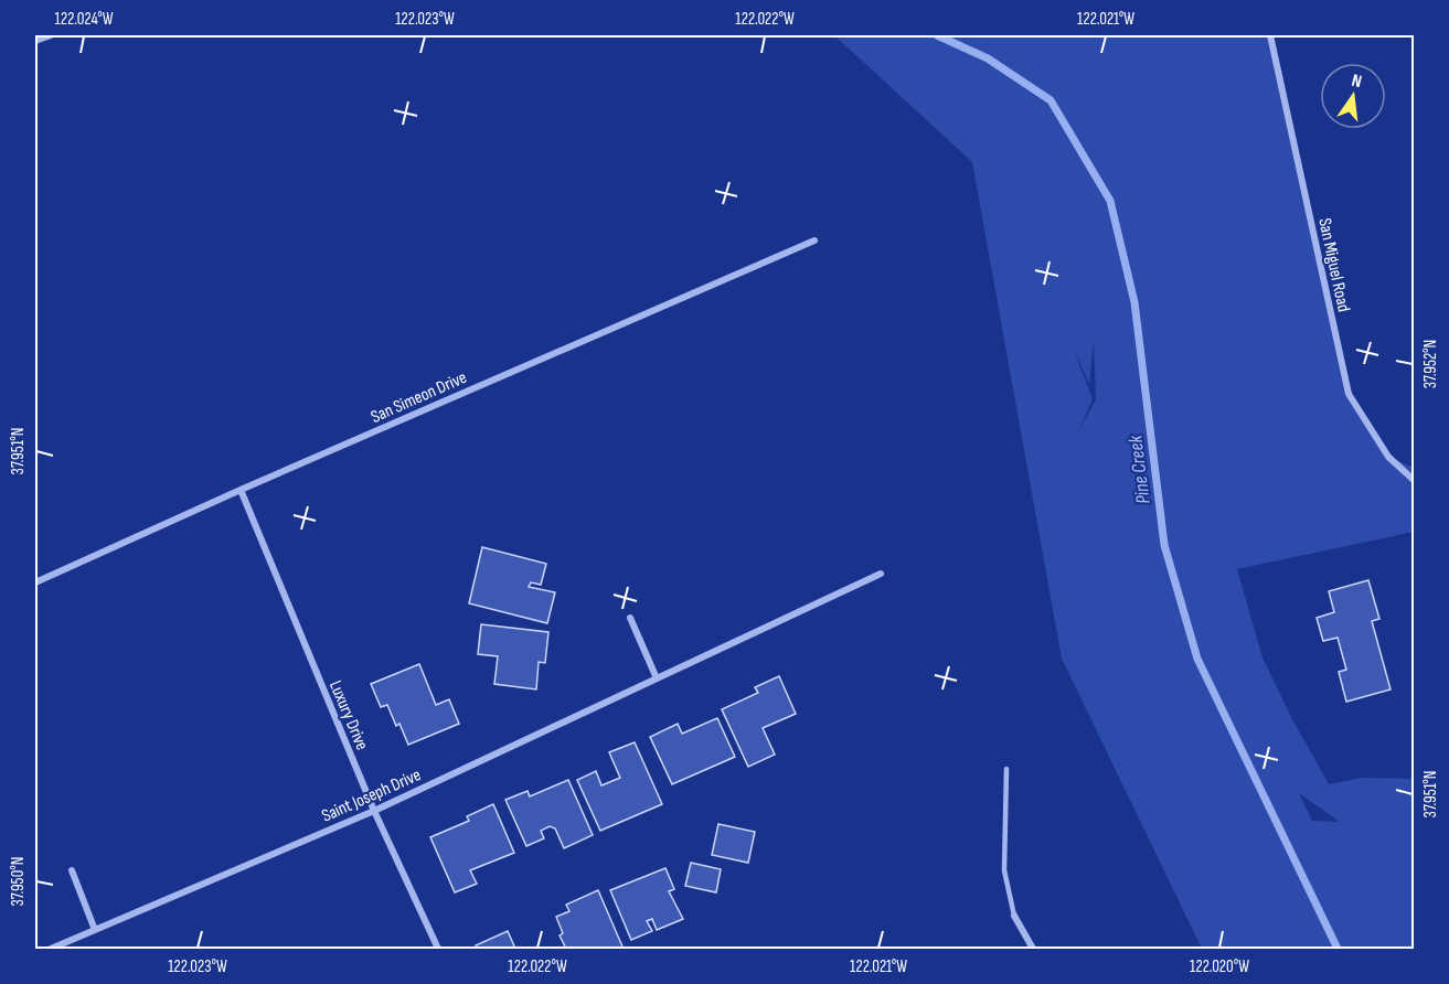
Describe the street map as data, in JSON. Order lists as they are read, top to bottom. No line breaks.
{"streets":{"street":["San Miguel Road","San Simeon Drive","Luxury Drive","Saint Joseph Drive"]},"crossings":[["San Simeon Drive","Luxury Drive"],["Luxury Drive","Saint Joseph Drive"]],"water":["Pine Creek"],"north":"top","coordinates":["122.024°W","122.023°W","122.022°W","122.021°W","37.952°N","37.951°N","37.950°N","122.020°W"]}
